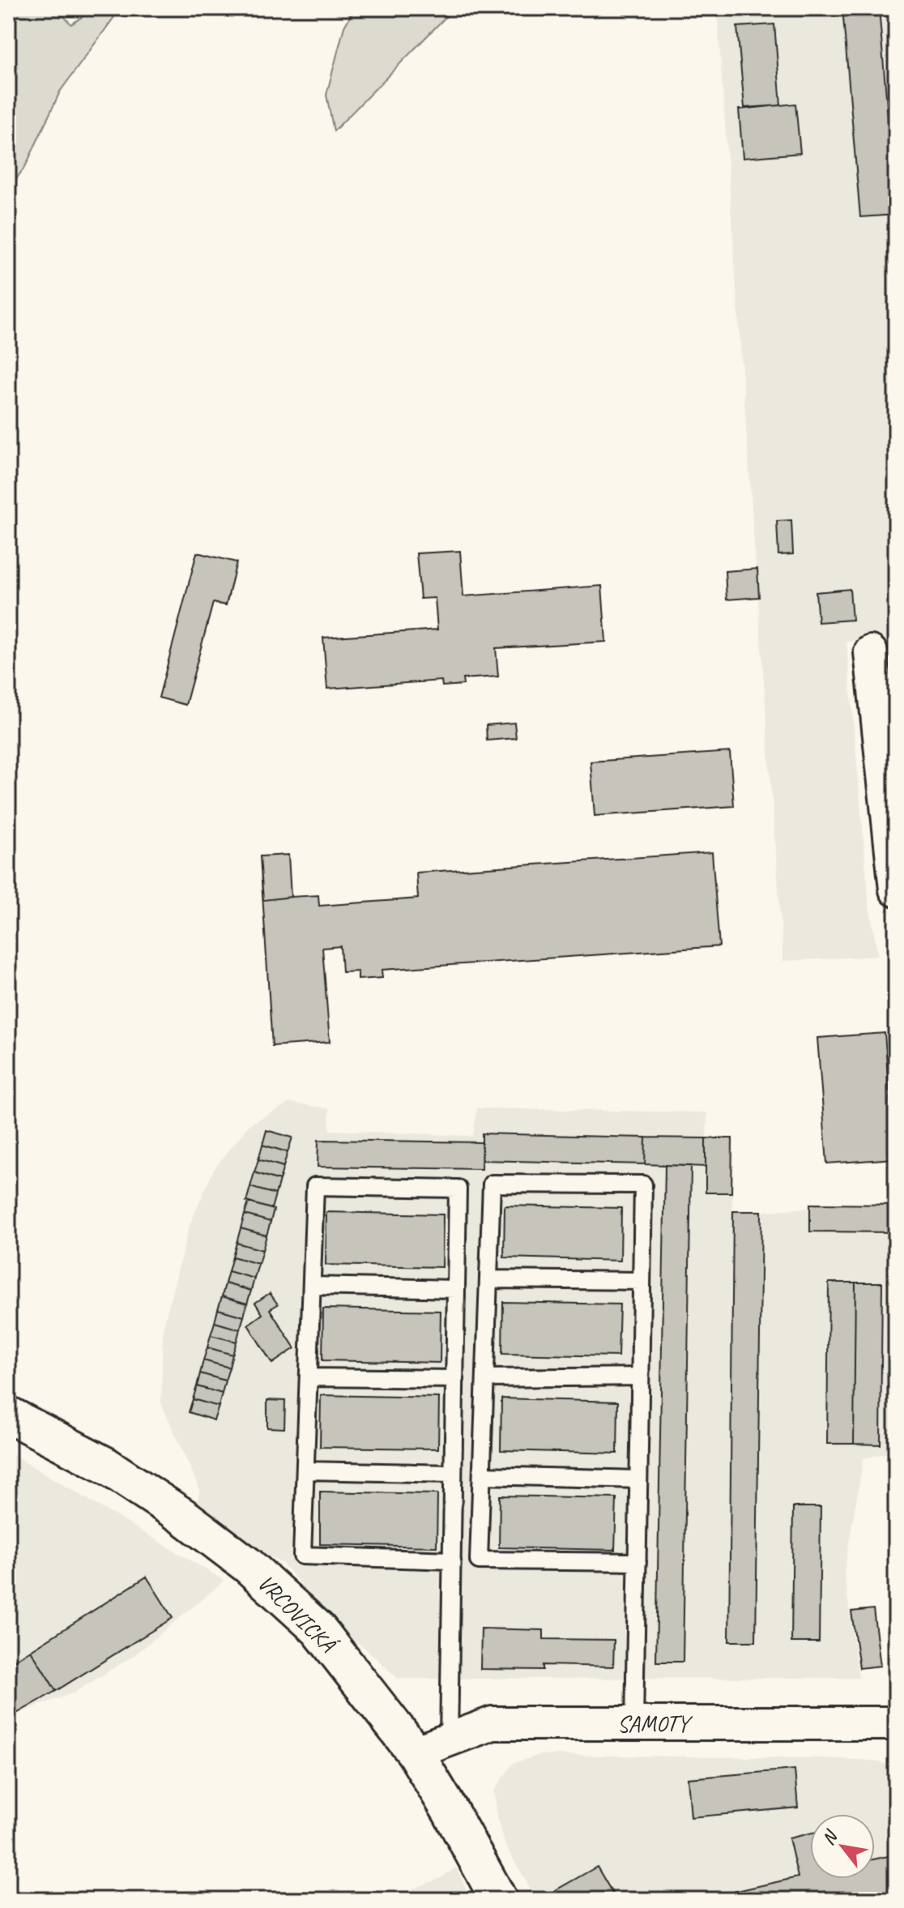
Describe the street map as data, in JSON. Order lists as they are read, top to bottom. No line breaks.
{"streets":{"street":["VRCOVICKÁ","SAMOTY"]},"crossings":[["VRCOVICKÁ","SAMOTY"]],"north":"top left"}
